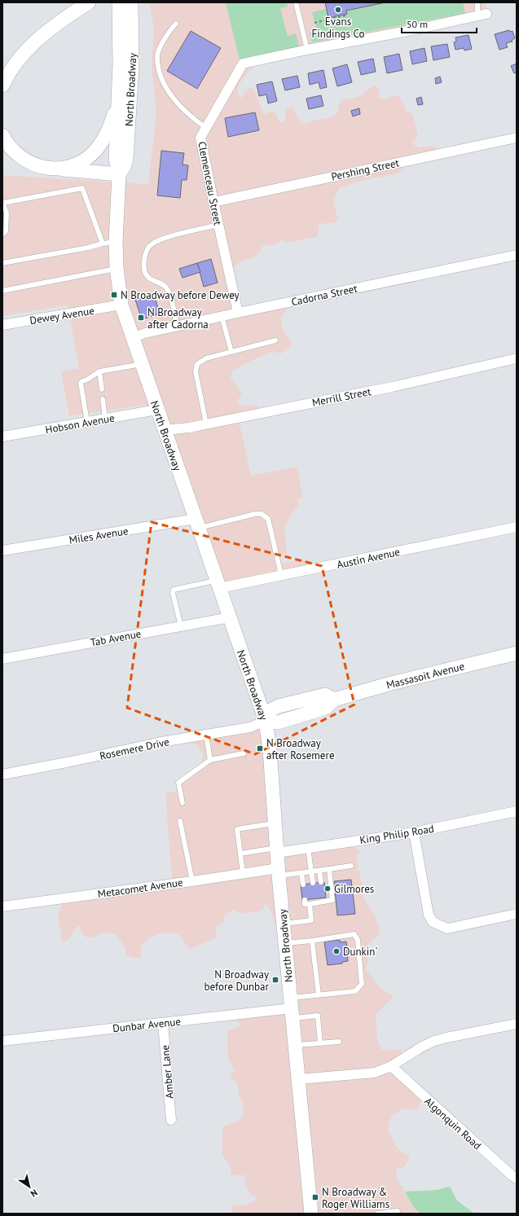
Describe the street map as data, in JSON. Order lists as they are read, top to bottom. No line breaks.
{"streets":{"main road":["North Broadway","Massasoit Avenue"],"street":["Pershing Street","Clemenceau Street","Cadorna Street","Dewey Avenue","Merrill Street","Hobson Avenue","Miles Avenue","Austin Avenue","Tab Avenue","Rosemere Drive","King Philip Road","Metacomet Avenue","Dunbar Avenue","Amber Lane","Algonquin Road"]},"crossings":[["North Broadway","Cadorna Street"],["North Broadway","Dewey Avenue"],["North Broadway","Merrill Street"],["North Broadway","Hobson Avenue"],["North Broadway","Miles Avenue"],["North Broadway","Austin Avenue"],["North Broadway","Tab Avenue"],["North Broadway","Massasoit Avenue"],["North Broadway","Rosemere Drive"],["North Broadway","King Philip Road"],["North Broadway","Metacomet Avenue"],["North Broadway","Dunbar Avenue"],["Pershing Street","Clemenceau Street"],["Clemenceau Street","Cadorna Street"],["Massasoit Avenue","Rosemere Drive"],["Dunbar Avenue","Amber Lane"]],"places":{"other":["Evans Findings Co","Gilmores","Dunkin'"],"transit":["N Broadway before Dewey","N Broadway after Cadorna","N Broadway after Rosemere","N Broadway before Dunbar","N Broadway & Roger Williams"]},"scale_bar":"50 m","north":"bottom right"}
